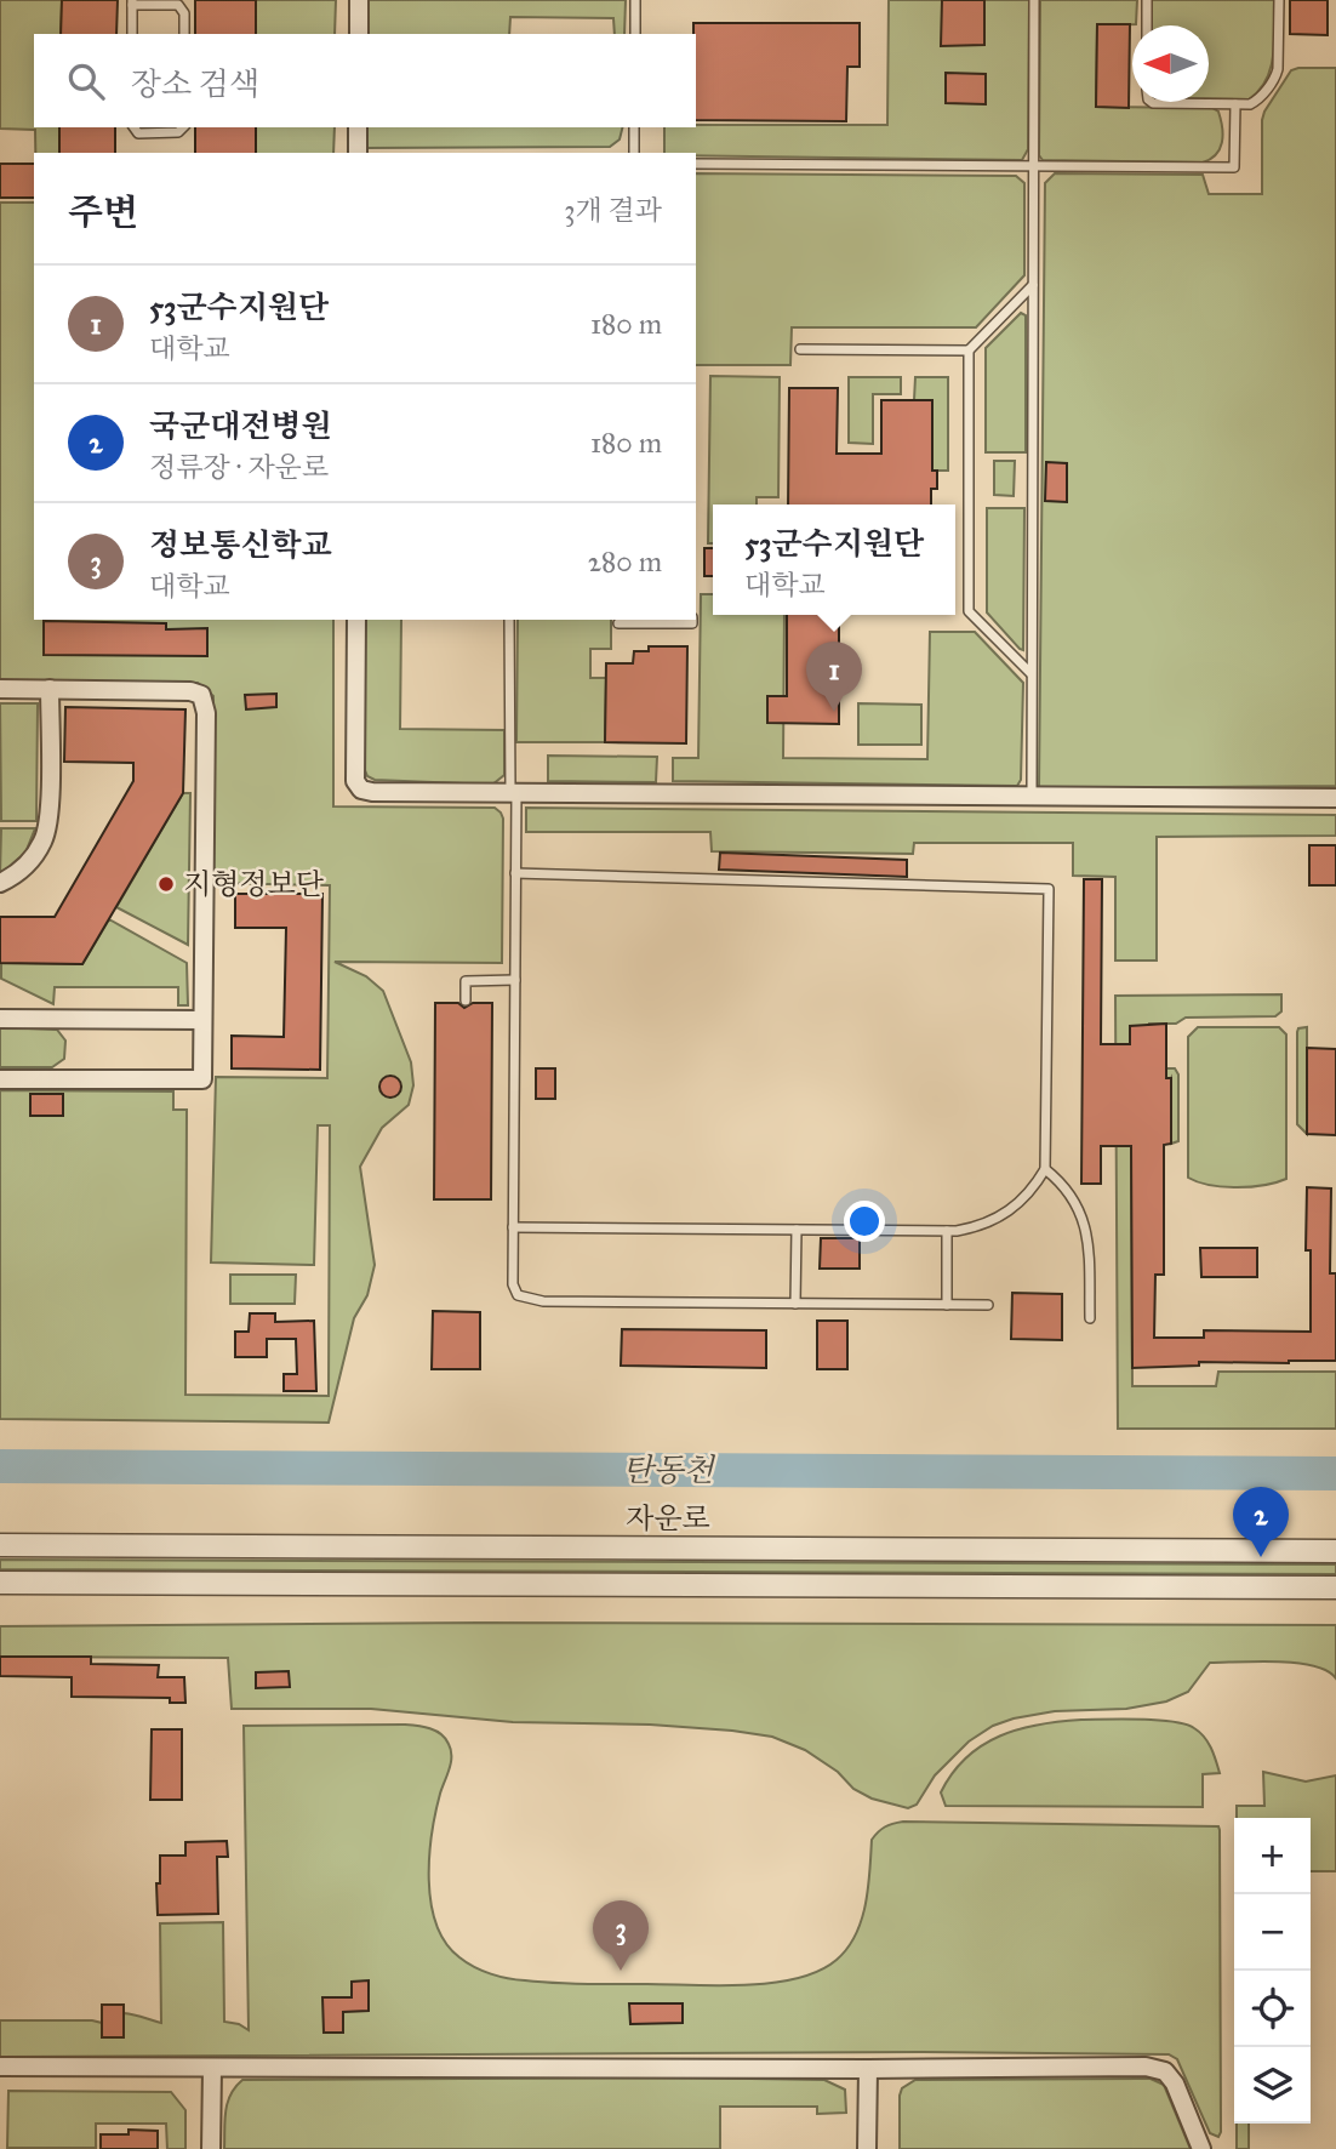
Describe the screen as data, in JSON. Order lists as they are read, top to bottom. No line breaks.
{"streets":{"street":["자운로"]},"water":["탄동천"],"places":["지형정보단"],"north":"left","page":{"search":"장소 검색","heading":["주변","3개 결과"],"list":[{"mark":"1","name":"53군수지원단","note":"대학교","value":"180 m"},{"mark":"2","name":"국군대전병원","note":"정류장 · 자운로","value":"180 m"},{"mark":"3","name":"정보통신학교","note":"대학교","value":"280 m"}],"popup":["53군수지원단","대학교"],"pins":["1","2","3"],"map_buttons":["+","−"]}}
